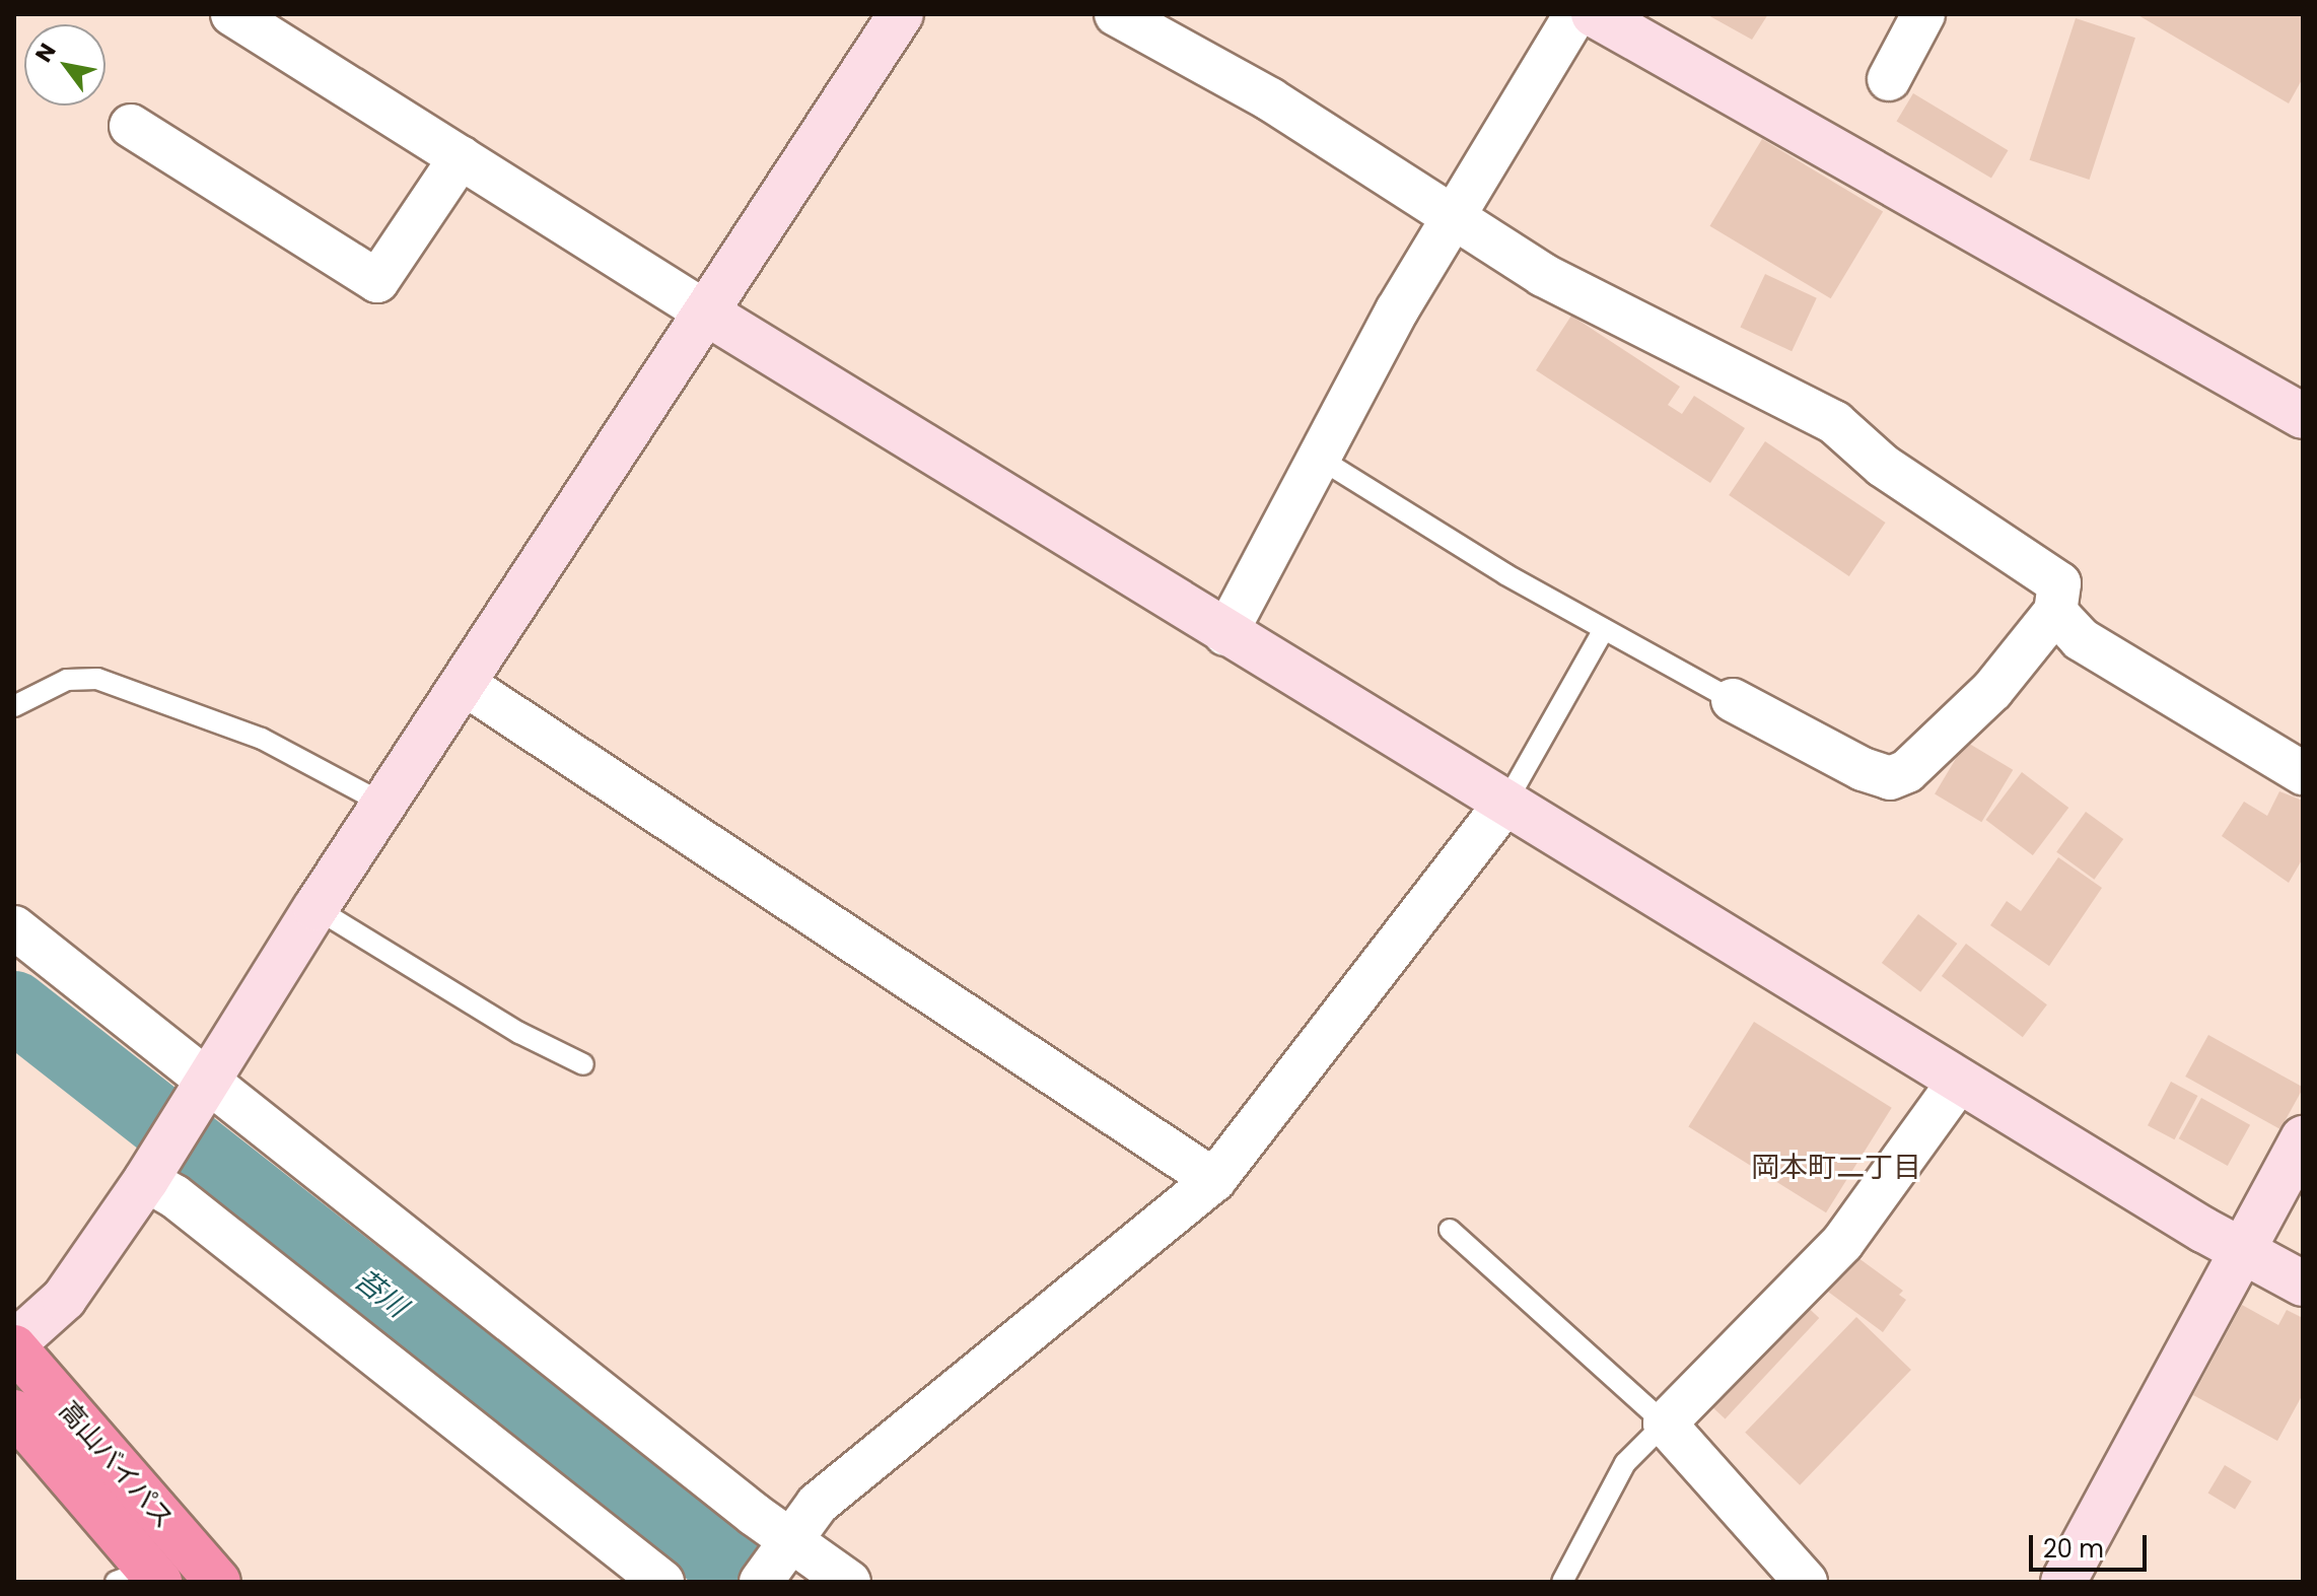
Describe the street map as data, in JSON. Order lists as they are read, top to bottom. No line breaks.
{"streets":{"highway":["高山バイパス"]},"districts":["岡本町二丁目"],"water":["苔川"],"scale_bar":"20 m","north":"top left"}
